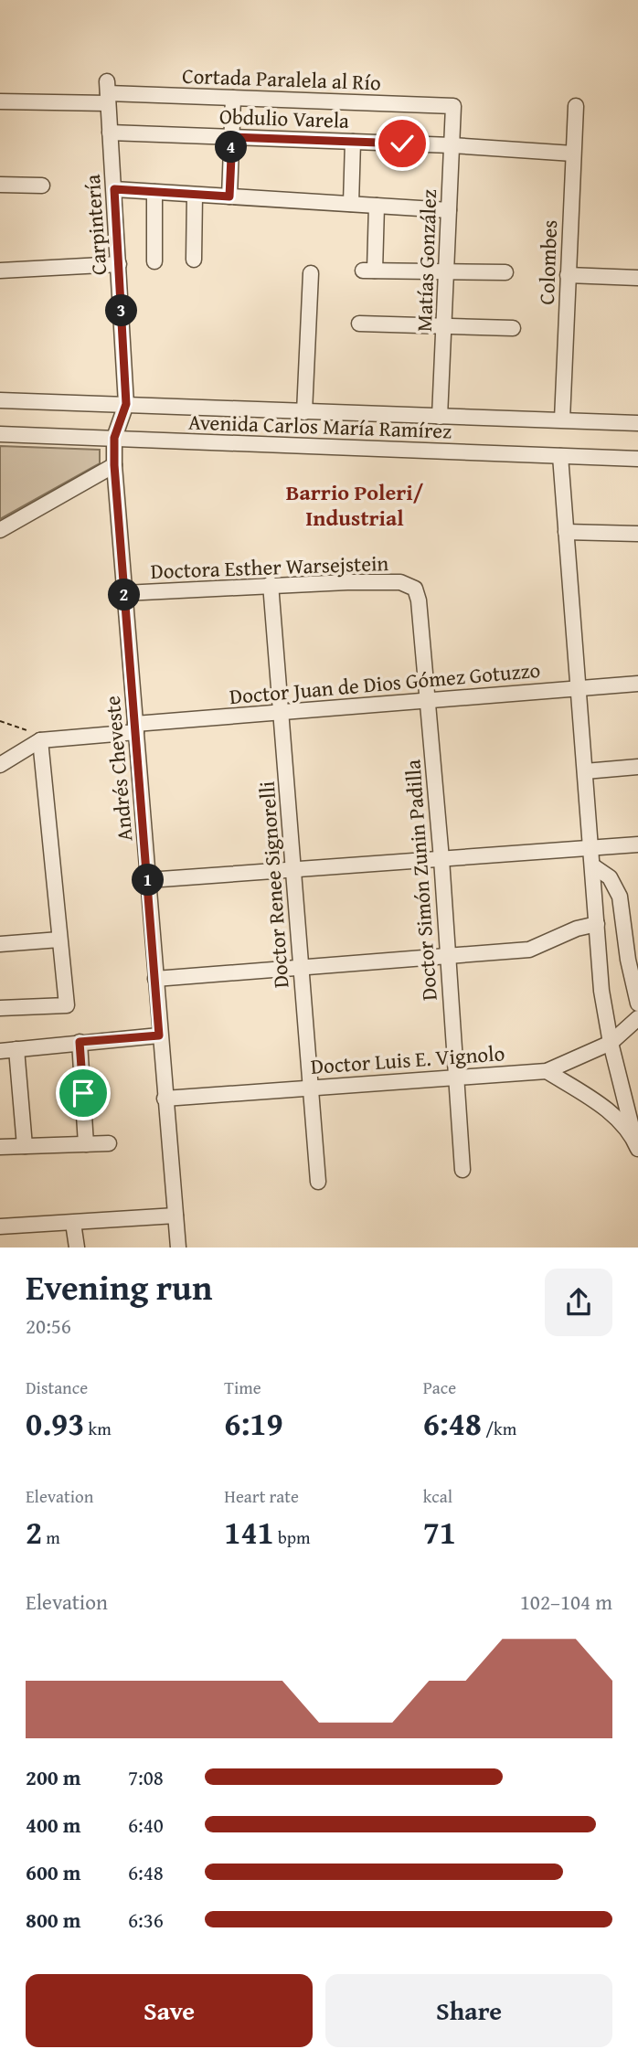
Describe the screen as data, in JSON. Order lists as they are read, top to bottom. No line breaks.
{"streets":{"street":["Cortada Paralela al Río","Obdulio Varela","Carpintería","Matías González","Colombes","Avenida Carlos María Ramírez","Doctora Esther Warsejstein","Doctor Juan de Dios Gómez Gotuzzo","Andrés Cheveste","Doctor Simón Zunin Padilla","Doctor Renee Signorelli","Doctor Luis E. Vignolo"]},"crossings":[["Cortada Paralela al Río","Carpintería"],["Cortada Paralela al Río","Matías González"],["Obdulio Varela","Carpintería"],["Obdulio Varela","Matías González"],["Obdulio Varela","Colombes"],["Carpintería","Avenida Carlos María Ramírez"],["Carpintería","Andrés Cheveste"],["Matías González","Avenida Carlos María Ramírez"],["Colombes","Avenida Carlos María Ramírez"],["Avenida Carlos María Ramírez","Andrés Cheveste"],["Doctora Esther Warsejstein","Andrés Cheveste"],["Doctora Esther Warsejstein","Doctor Simón Zunin Padilla"],["Doctora Esther Warsejstein","Doctor Renee Signorelli"],["Doctor Juan de Dios Gómez Gotuzzo","Andrés Cheveste"],["Doctor Juan de Dios Gómez Gotuzzo","Doctor Simón Zunin Padilla"],["Doctor Juan de Dios Gómez Gotuzzo","Doctor Renee Signorelli"],["Andrés Cheveste","Doctor Luis E. Vignolo"],["Doctor Simón Zunin Padilla","Doctor Luis E. Vignolo"],["Doctor Renee Signorelli","Doctor Luis E. Vignolo"]],"districts":["Barrio Poleri/ Industrial"],"page":{"pins":["4","3","2","1"],"heading":["Evening run","20:56"],"stats":[["Distance","0.93 km"],["Time","6:19"],["Pace","6:48 /km"],["Elevation","2 m"],["Heart rate","141 bpm"],["kcal","71"]],"chart":["Elevation","102–104 m"],"list":[{"name":"200 m","note":"7:08"},{"name":"400 m","note":"6:40"},{"name":"600 m","note":"6:48"},{"name":"800 m","note":"6:36"}],"buttons":["Save","Share"]}}
